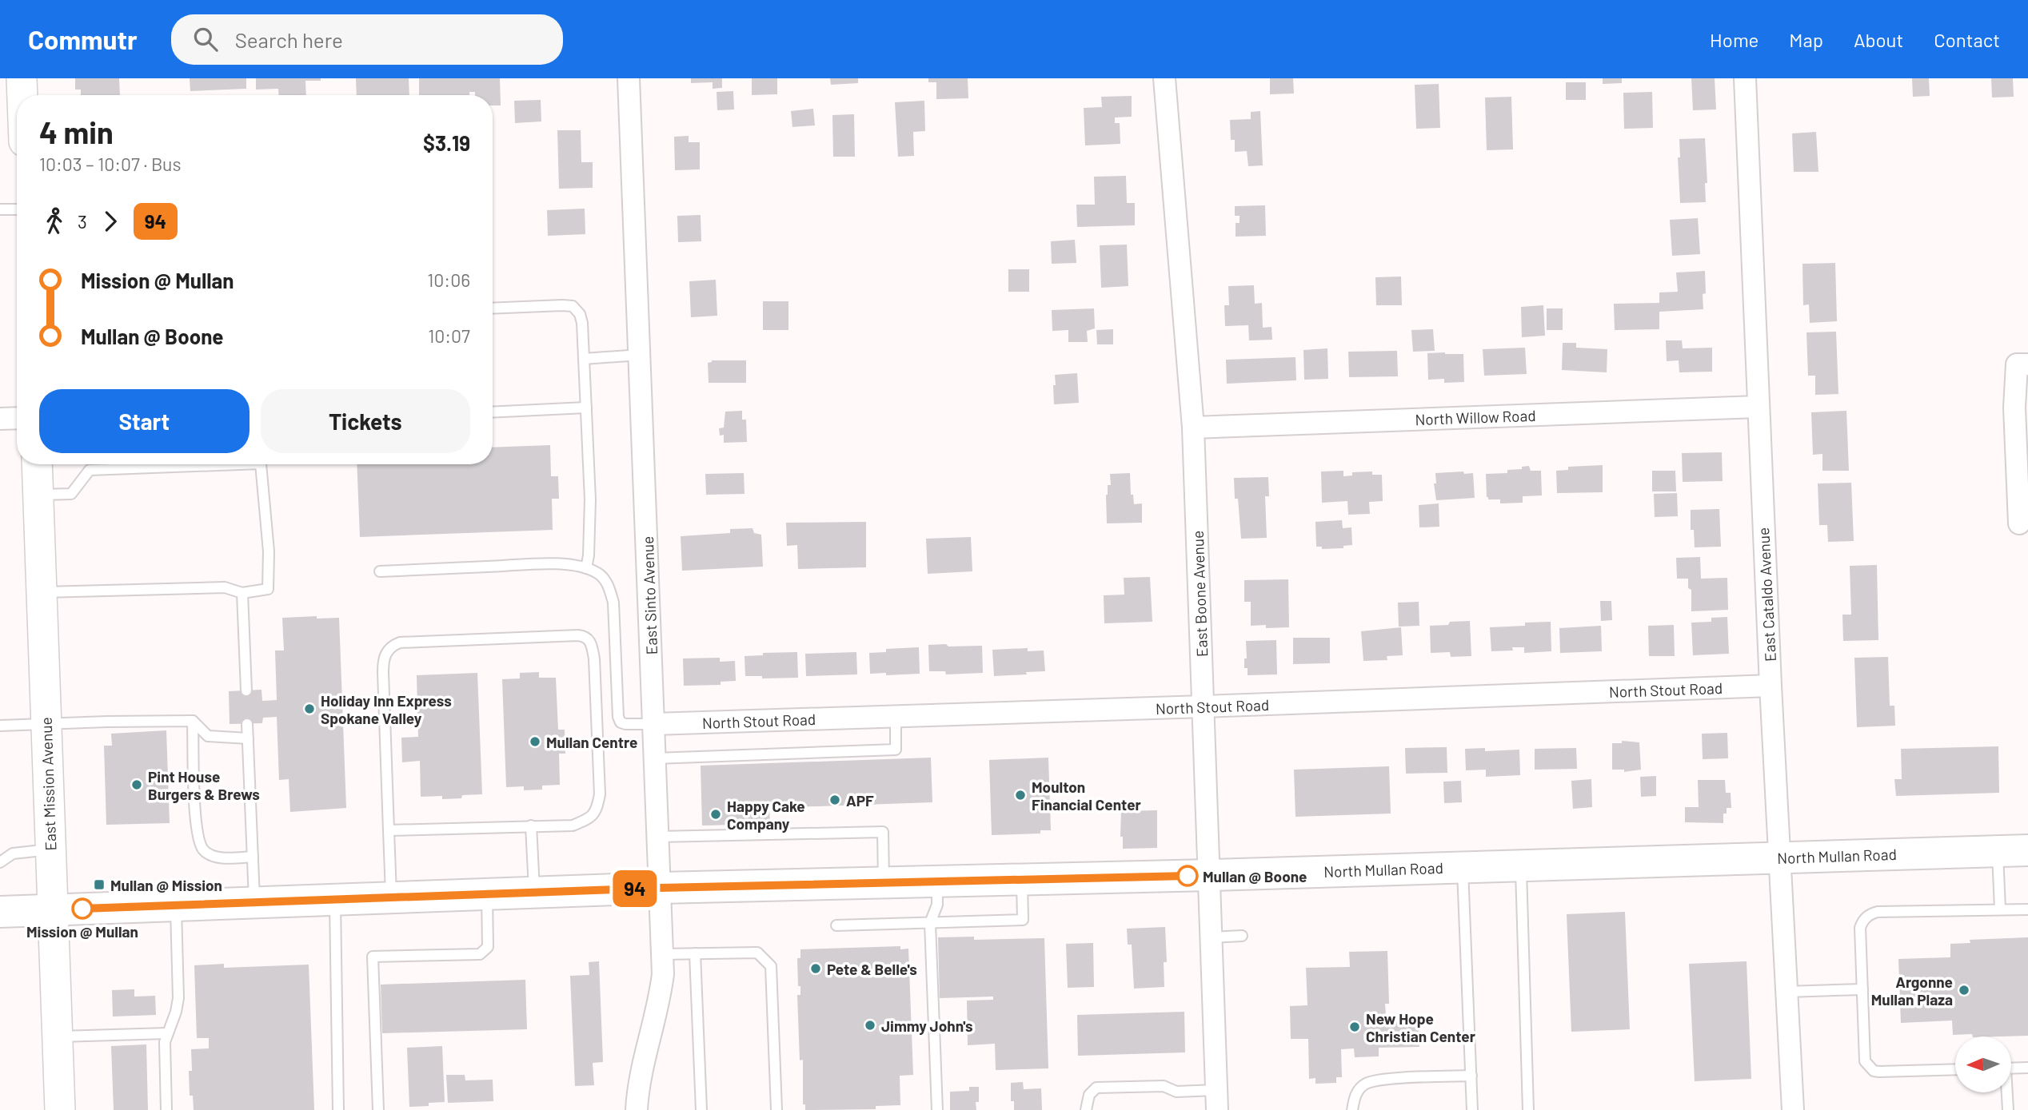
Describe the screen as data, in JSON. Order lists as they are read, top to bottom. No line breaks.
{"streets":{"main road":["North Mullan Road"],"street":["North Willow Road","East Boone Avenue","East Cataldo Avenue","East Sinto Avenue","North Stout Road","East Mission Avenue"]},"crossings":[["North Willow Road","East Boone Avenue"],["North Willow Road","East Cataldo Avenue"],["East Boone Avenue","North Stout Road"],["East Boone Avenue","North Mullan Road"],["East Cataldo Avenue","North Stout Road"],["East Cataldo Avenue","North Mullan Road"],["East Sinto Avenue","North Stout Road"],["East Sinto Avenue","North Mullan Road"],["East Mission Avenue","North Mullan Road"]],"places":{"other":["Holiday Inn Express Spokane Valley","Mullan Centre","Pint House Burgers & Brews","Moulton Financial Center","APF","Happy Cake Company","Mullan @ Boone","Mission @ Mullan","Pete & Belle's","Argonne Mullan Plaza","Jimmy John's","New Hope Christian Center"],"transit":["Mullan @ Mission"]},"lines":["bus line 94"],"north":"left","page":{"header":"Commutr","search":"Search here","nav":["Home","Map","About","Contact"],"on_map":"94","heading":["4 min","10:03 – 10:07 · Bus","$3.19"],"legs":["3","94"],"list":[{"name":"Mission @ Mullan","value":"10:06"},{"name":"Mullan @ Boone","value":"10:07"}],"buttons":["Start","Tickets"]}}
